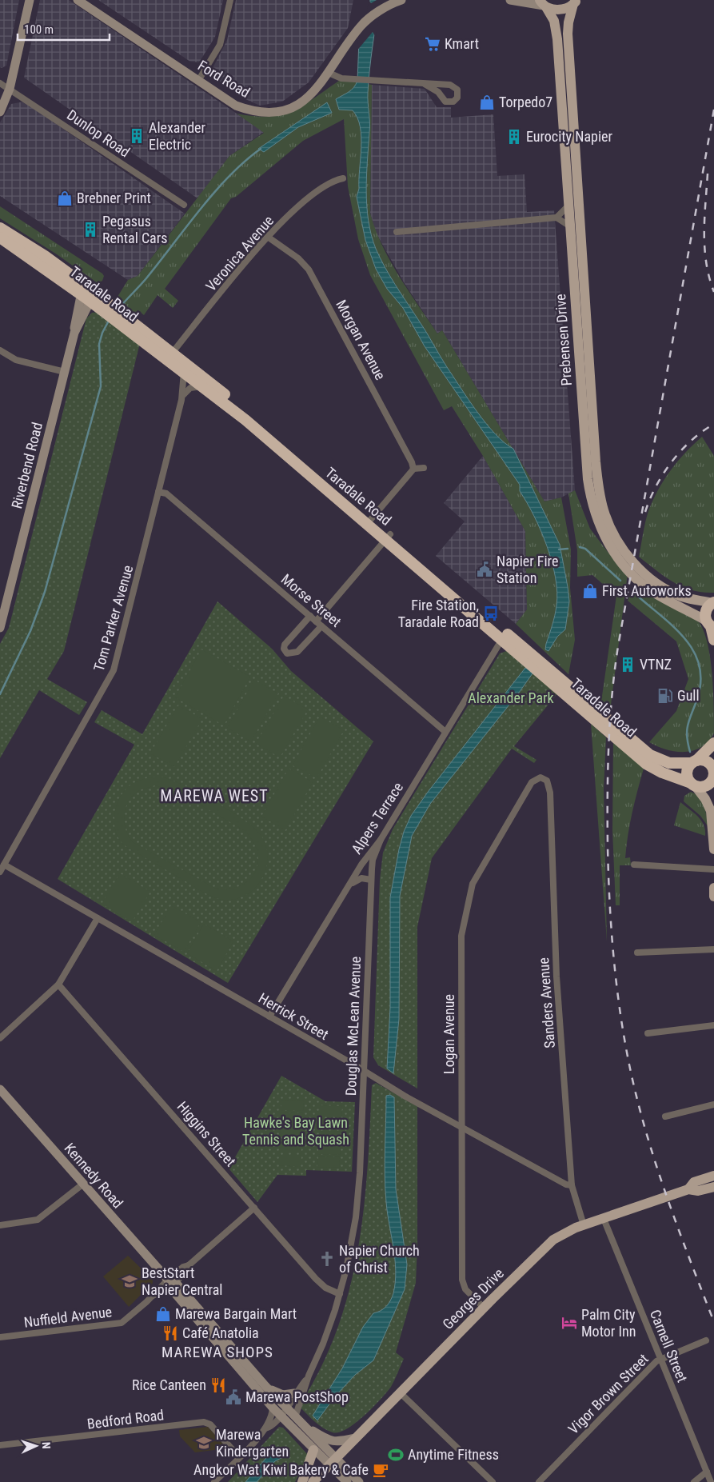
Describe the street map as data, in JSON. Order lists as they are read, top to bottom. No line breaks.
{"streets":{"highway":["Taradale Road"],"main road":["Ford Road","Prebensen Drive","Riverbend Road","Kennedy Road","Georges Drive"],"street":["Dunlop Road","Veronica Avenue","Morgan Avenue","Morse Street","Tom Parker Avenue","Alpers Terrace","Sanders Avenue","Herrick Street","Douglas McLean Avenue","Logan Avenue","Higgins Street","Nuffield Avenue","Carnell Street","Vigor Brown Street","Bedford Road"]},"crossings":[["Veronica Avenue","Taradale Road"],["Veronica Avenue","Morgan Avenue"],["Taradale Road","Riverbend Road"],["Taradale Road","Tom Parker Avenue"],["Taradale Road","Alpers Terrace"],["Morse Street","Tom Parker Avenue"],["Morse Street","Alpers Terrace"],["Tom Parker Avenue","Herrick Street"],["Alpers Terrace","Herrick Street"],["Alpers Terrace","Douglas McLean Avenue"],["Sanders Avenue","Herrick Street"],["Sanders Avenue","Logan Avenue"],["Sanders Avenue","Georges Drive"],["Herrick Street","Douglas McLean Avenue"],["Herrick Street","Logan Avenue"],["Douglas McLean Avenue","Higgins Street"],["Douglas McLean Avenue","Kennedy Road"],["Logan Avenue","Georges Drive"],["Higgins Street","Nuffield Avenue"],["Kennedy Road","Georges Drive"],["Kennedy Road","Nuffield Avenue"],["Georges Drive","Carnell Street"],["Carnell Street","Vigor Brown Street"]],"districts":["MAREWA WEST","MAREWA SHOPS"],"parks":["Alexander Park","Hawke's Bay Lawn Tennis and Squash"],"places":{"supermarket":["Kmart"],"shop":["Torpedo7","Brebner Print","First Autoworks","Marewa Bargain Mart"],"building":["Alexander Electric","Eurocity Napier","Pegasus Rental Cars","VTNZ"],"public building":["Napier Fire Station","Marewa PostShop"],"bus stop":["Fire Station, Taradale Road"],"fuel station":["Gull"],"church":["Napier Church of Christ"],"school or university":["BestStart Napier Central","Marewa Kindergarten"],"hotel":["Palm City Motor Inn"],"restaurant":["Café Anatolia","Rice Canteen"],"sports":["Anytime Fitness"],"cafe":["Angkor Wat Kiwi Bakery & Cafe"]},"scale_bar":"100 m","north":"right"}
